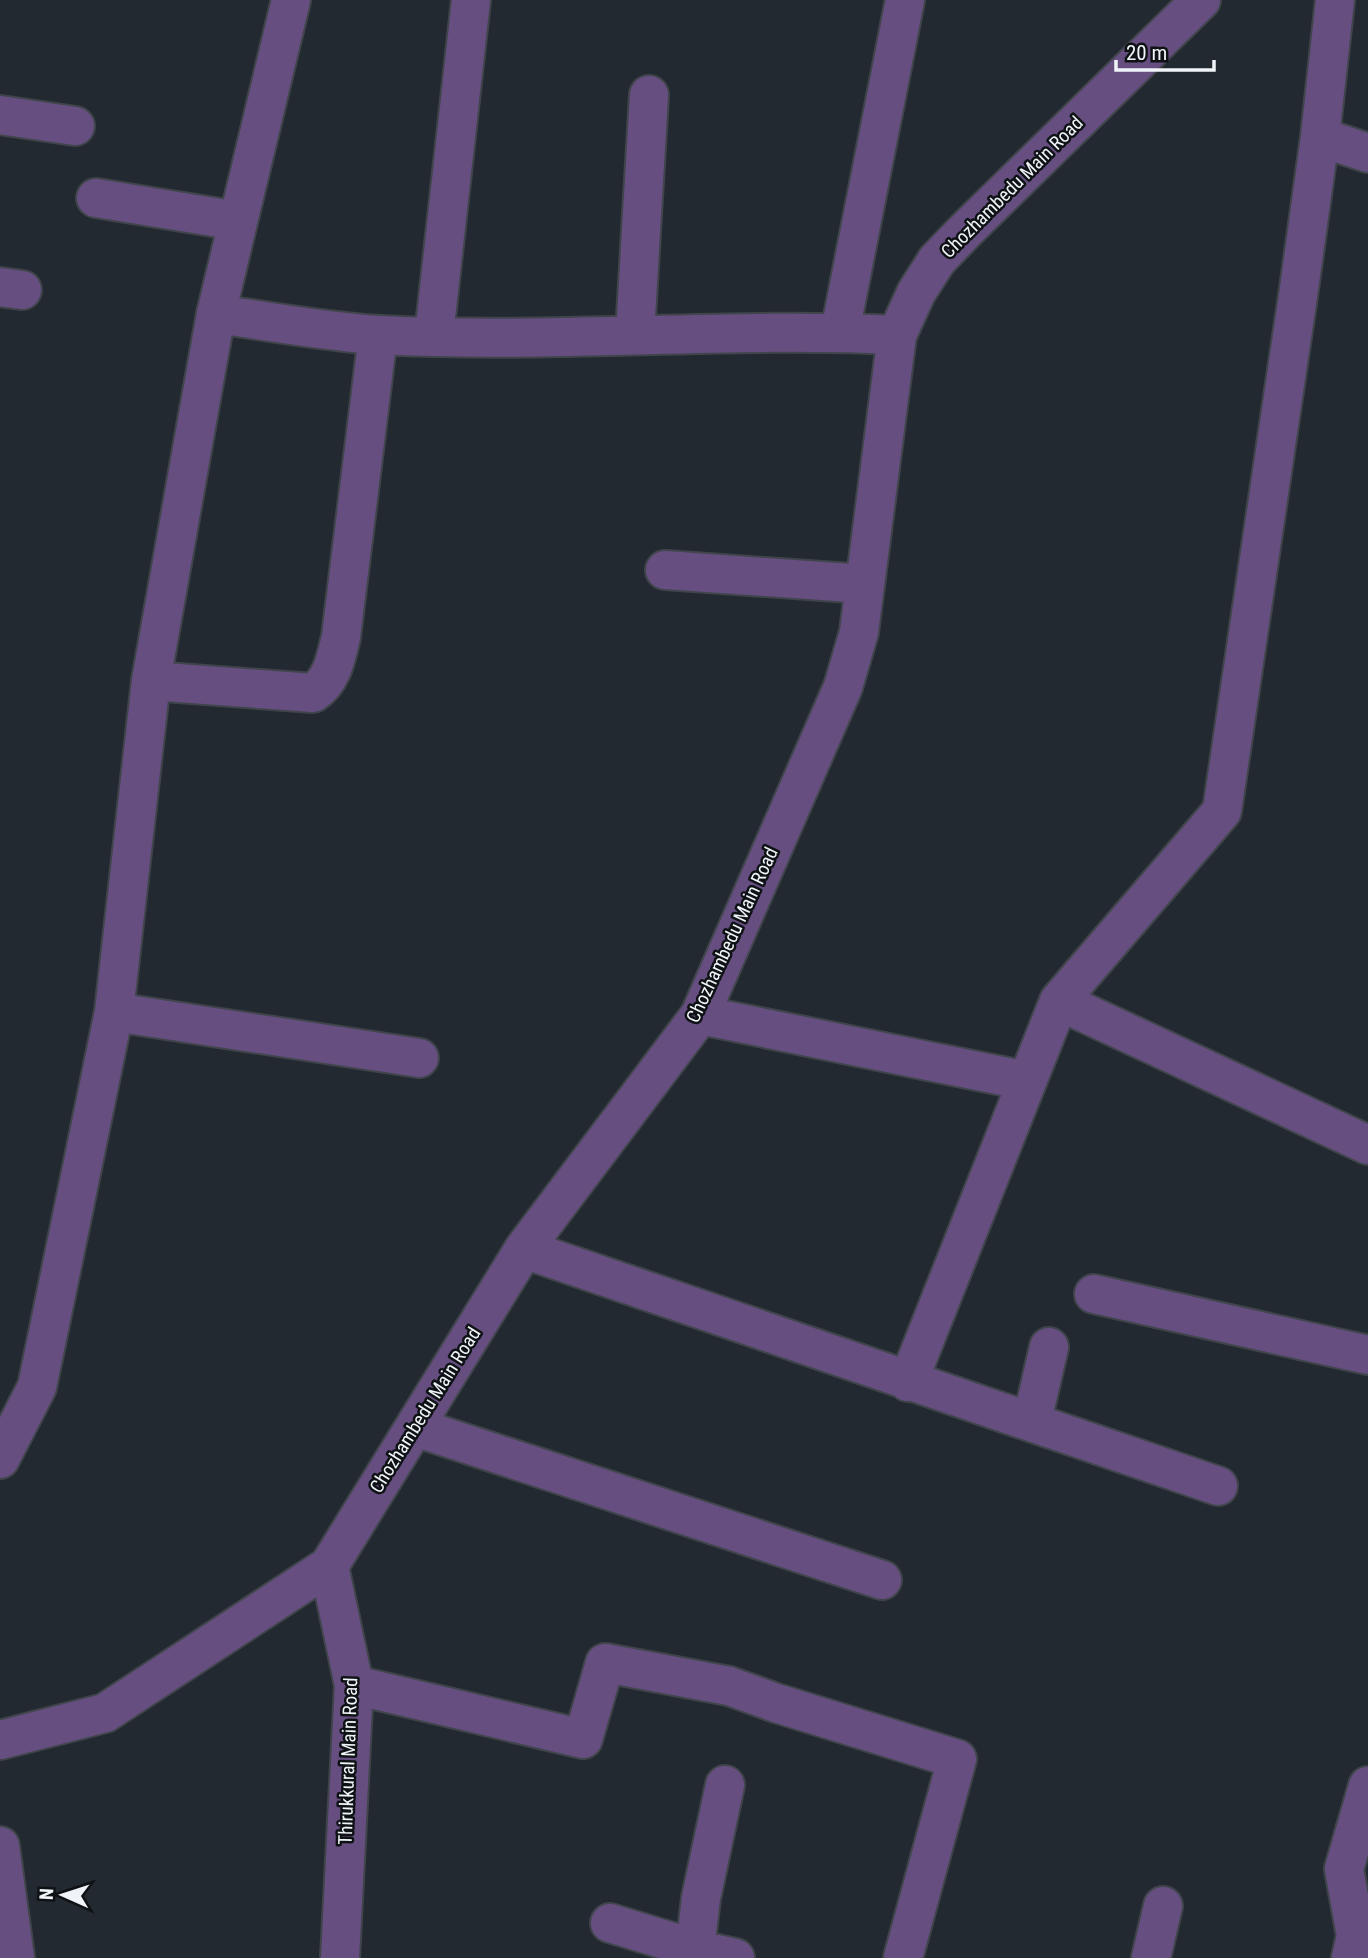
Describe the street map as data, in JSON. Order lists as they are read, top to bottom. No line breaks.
{"streets":{"street":["Chozhambedu Main Road","Thirukkural Main Road"]},"crossings":[["Chozhambedu Main Road","Thirukkural Main Road"]],"scale_bar":"20 m","north":"left"}
